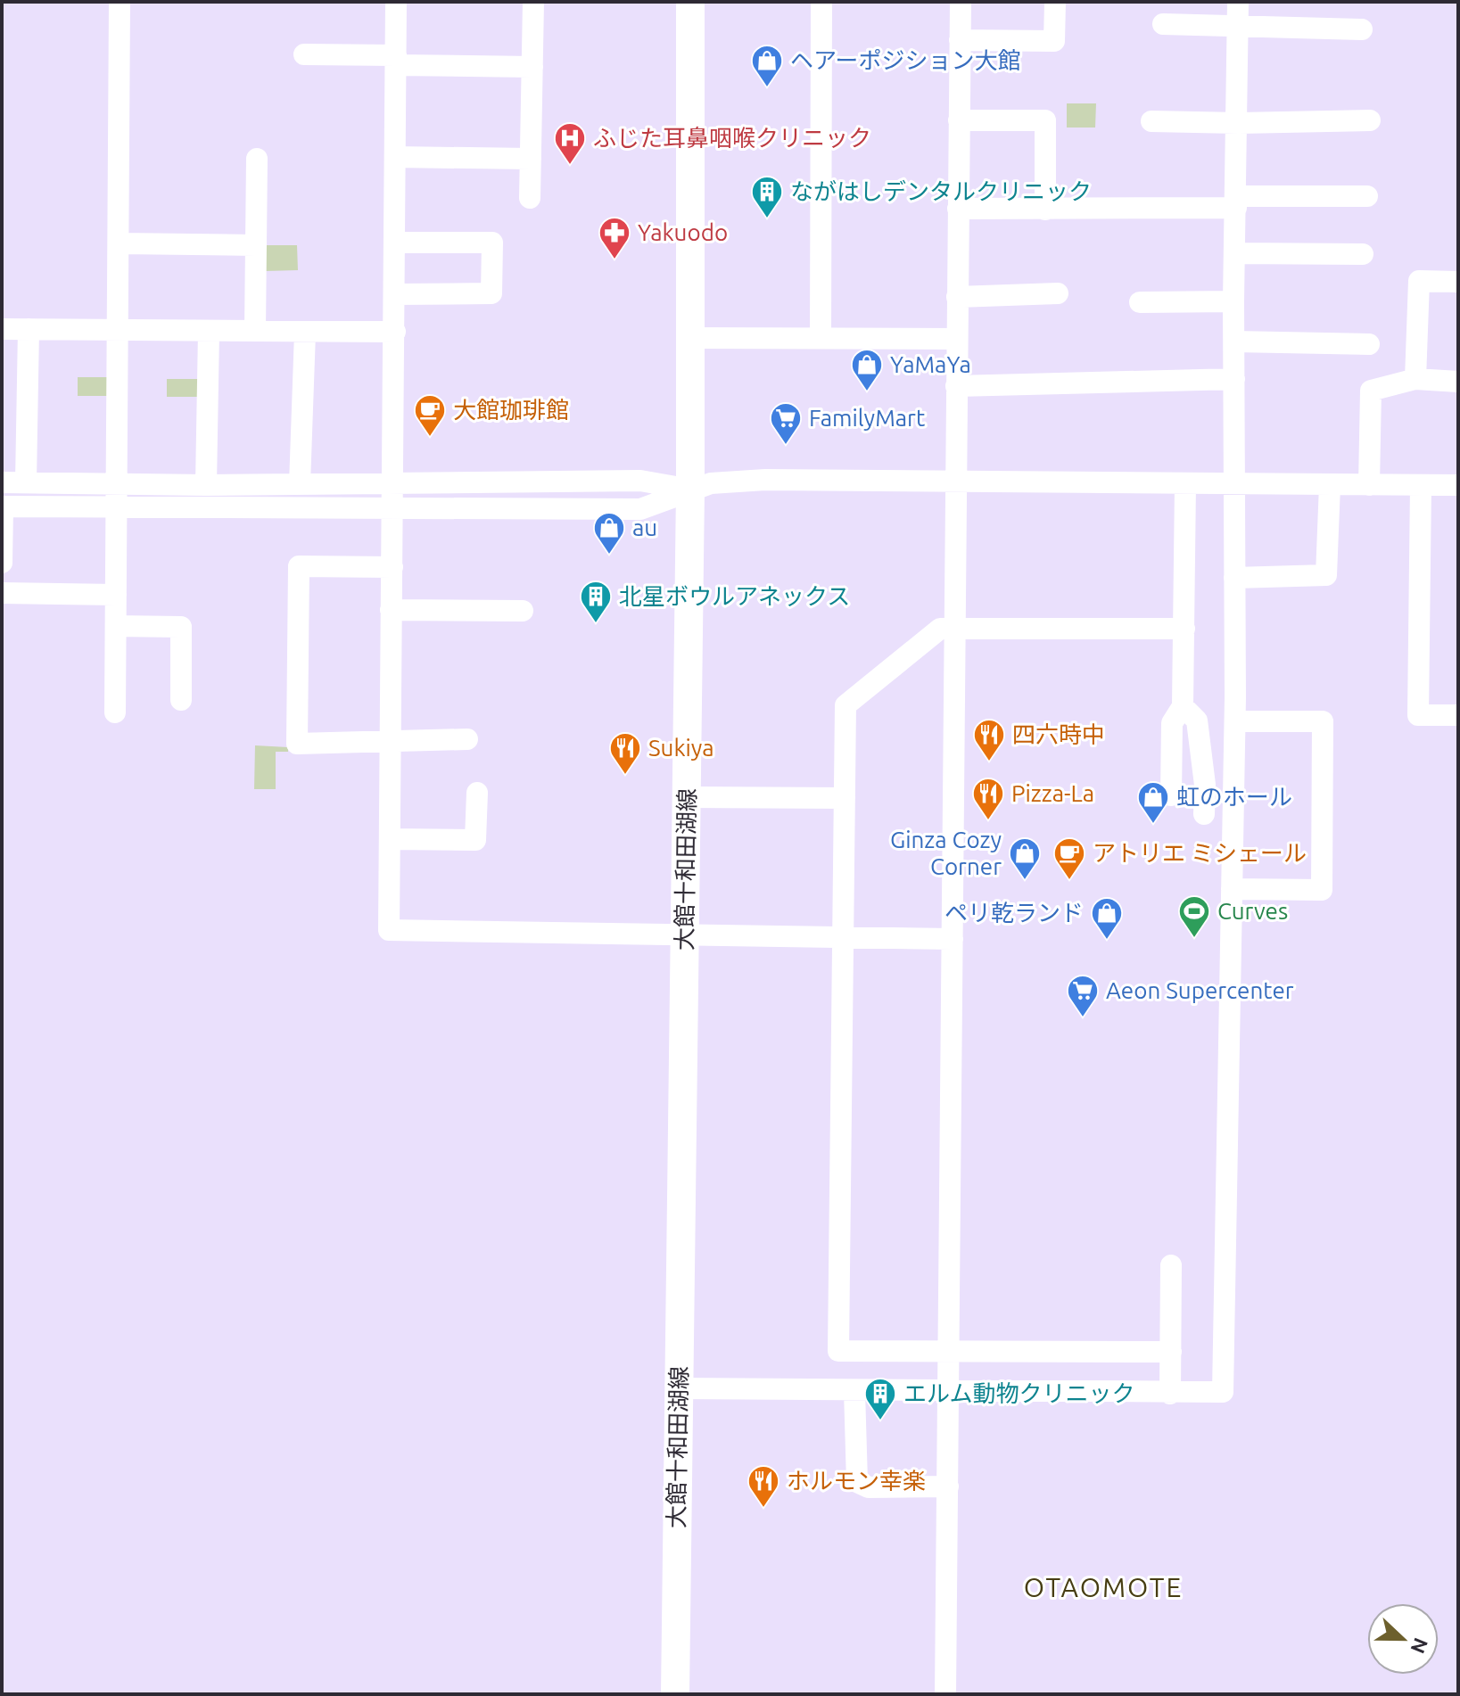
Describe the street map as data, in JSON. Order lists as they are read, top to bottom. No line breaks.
{"streets":{"main road":["大館十和田湖線"]},"districts":["OTAOMOTE"],"places":{"shop":["ヘアーポジション大館","YaMaYa","au","虹のホール","Ginza Cozy Corner","ペリ乾ランド"],"hospital":["ふじた耳鼻咽喉クリニック"],"building":["ながはしデンタルクリニック","北星ボウルアネックス","エルム動物クリニック"],"pharmacy":["Yakuodo"],"cafe":["大館珈琲館","アトリエ ミシェール"],"supermarket":["FamilyMart","Aeon Supercenter"],"restaurant":["四六時中","Sukiya","Pizza-La","ホルモン幸楽"],"sports":["Curves"]},"north":"right"}
